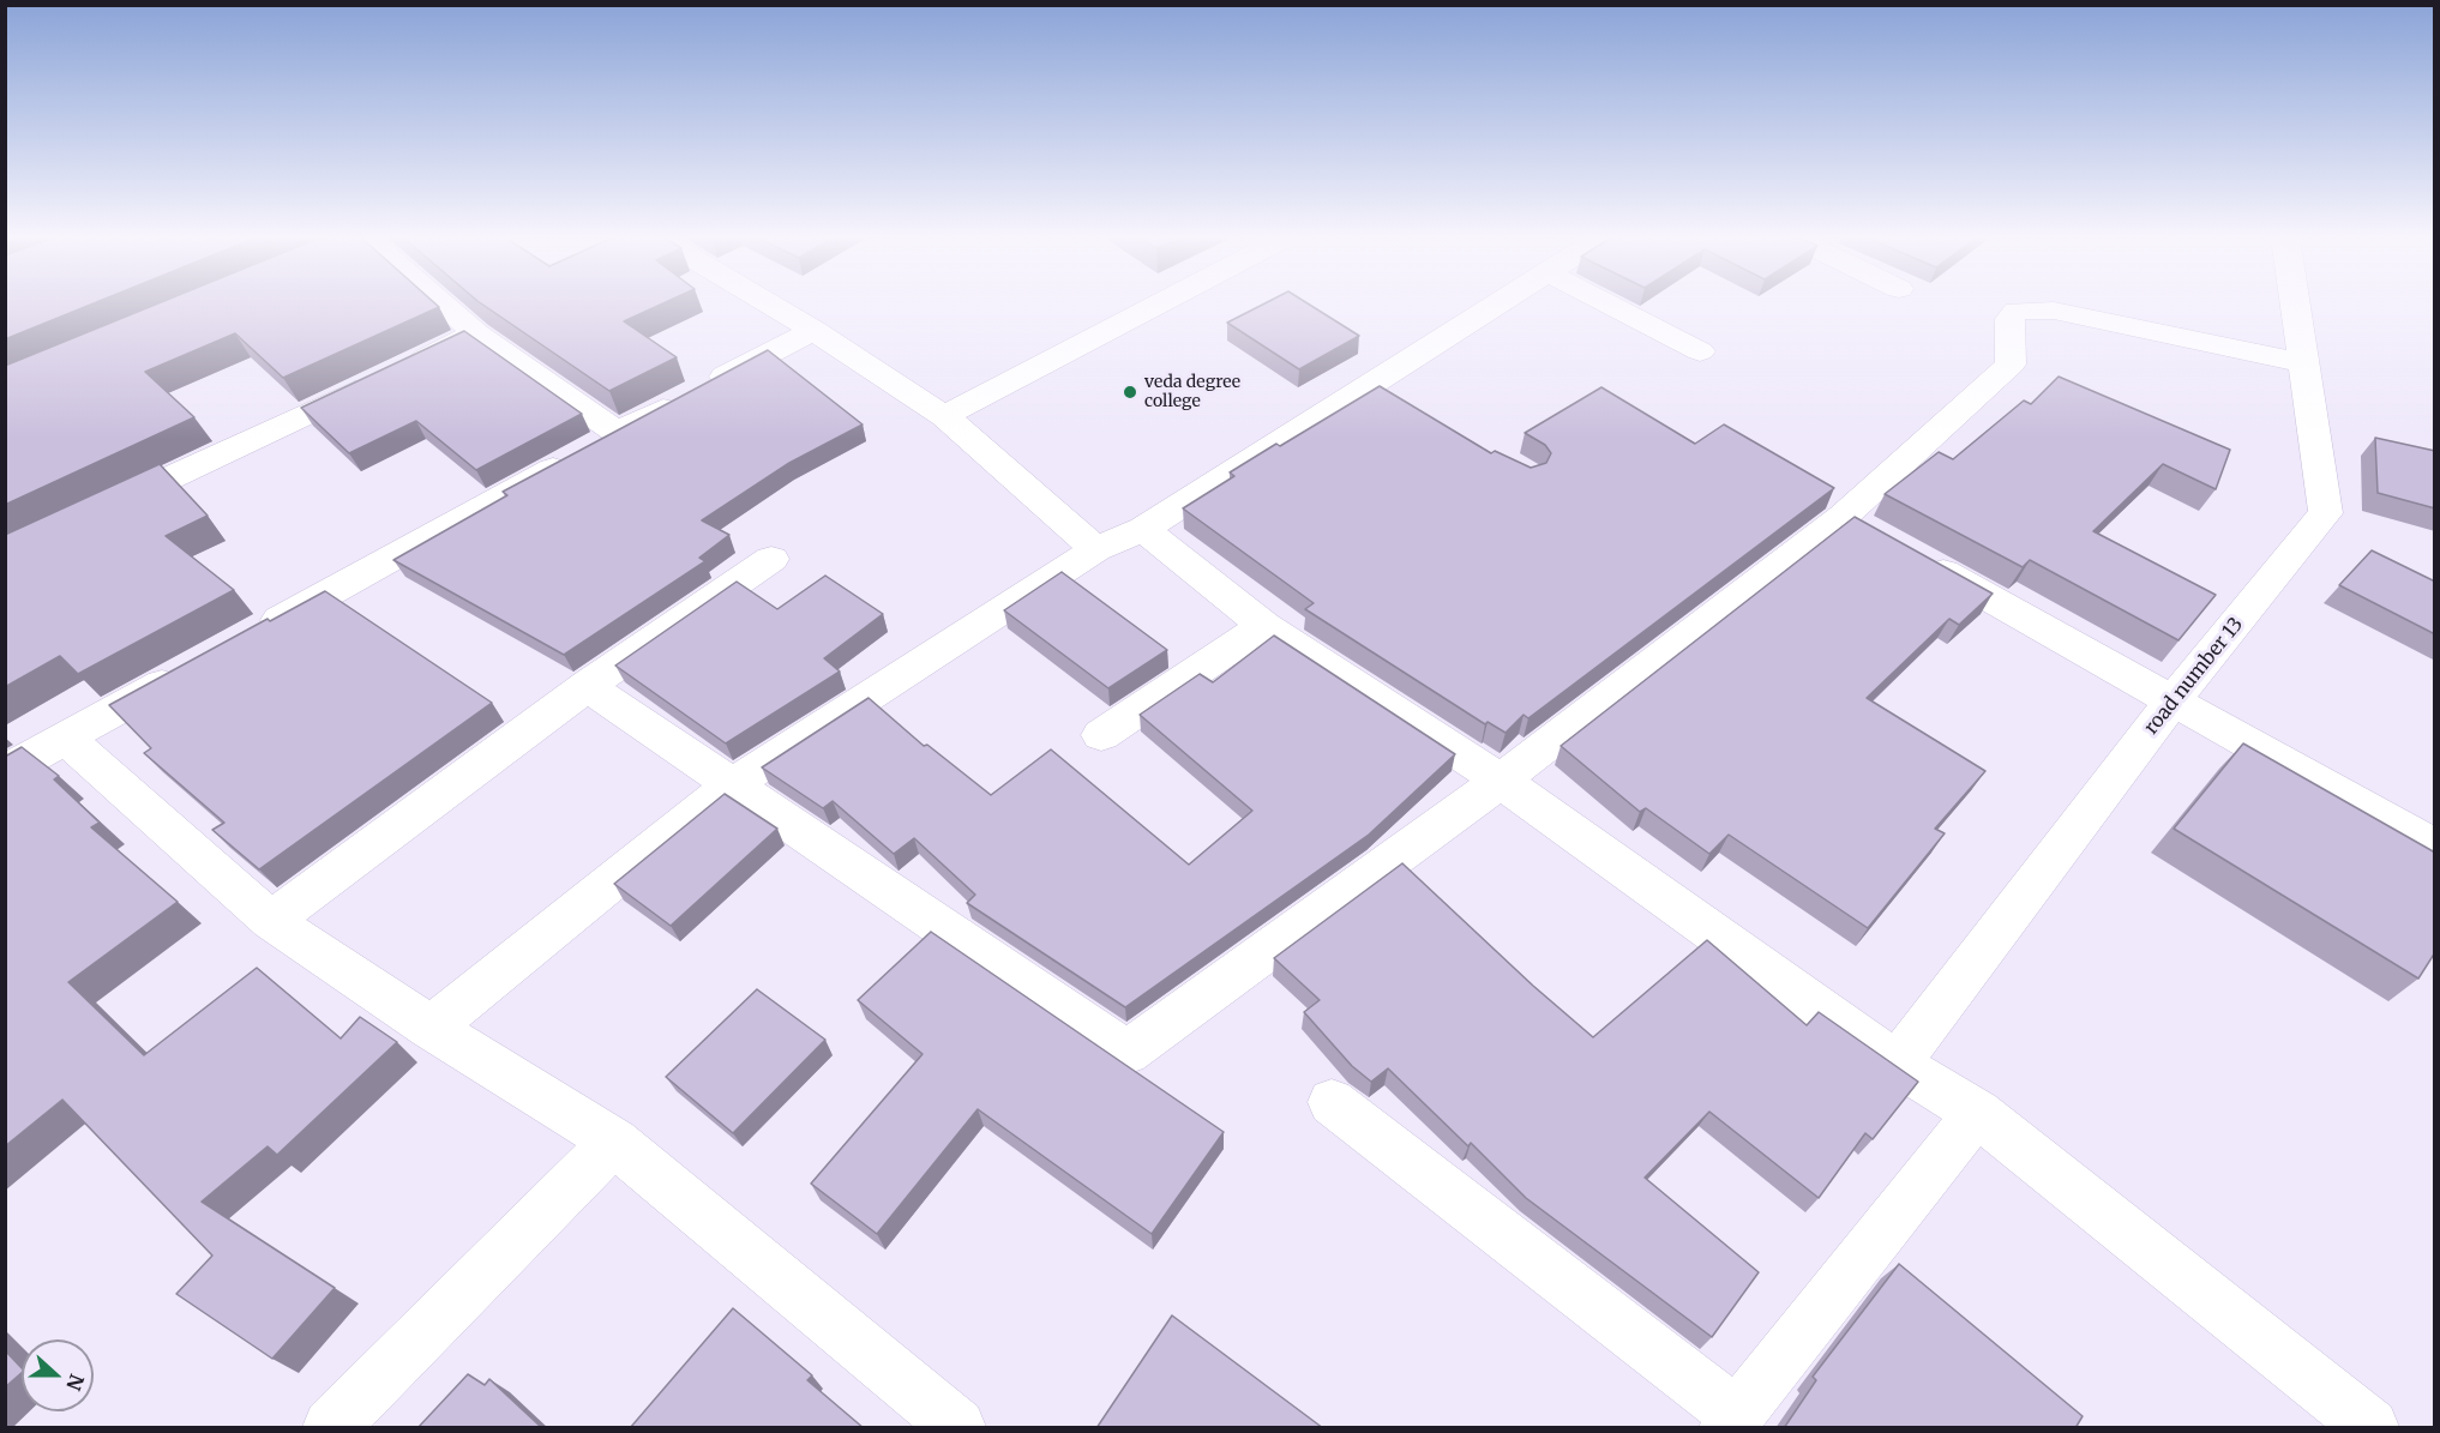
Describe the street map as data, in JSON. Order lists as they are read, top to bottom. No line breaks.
{"streets":{"street":["road number 13"]},"places":["veda degree college"],"north":"right"}
